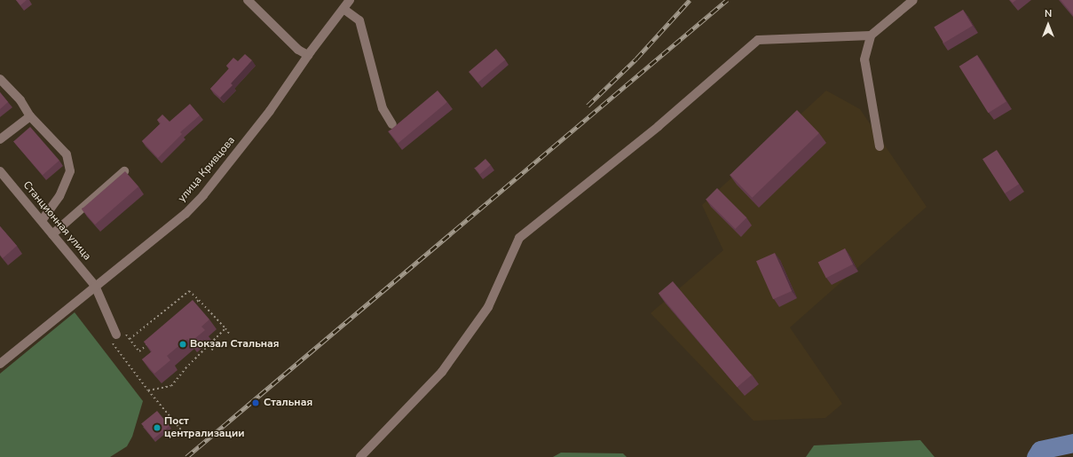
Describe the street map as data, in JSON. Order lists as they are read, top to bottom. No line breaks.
{"streets":{"street":["улица Кривцова","Станционная улица"]},"crossings":[["улица Кривцова","Станционная улица"]],"places":["Вокзал Стальная","Стальная","Пост централизации"],"north":"top"}
